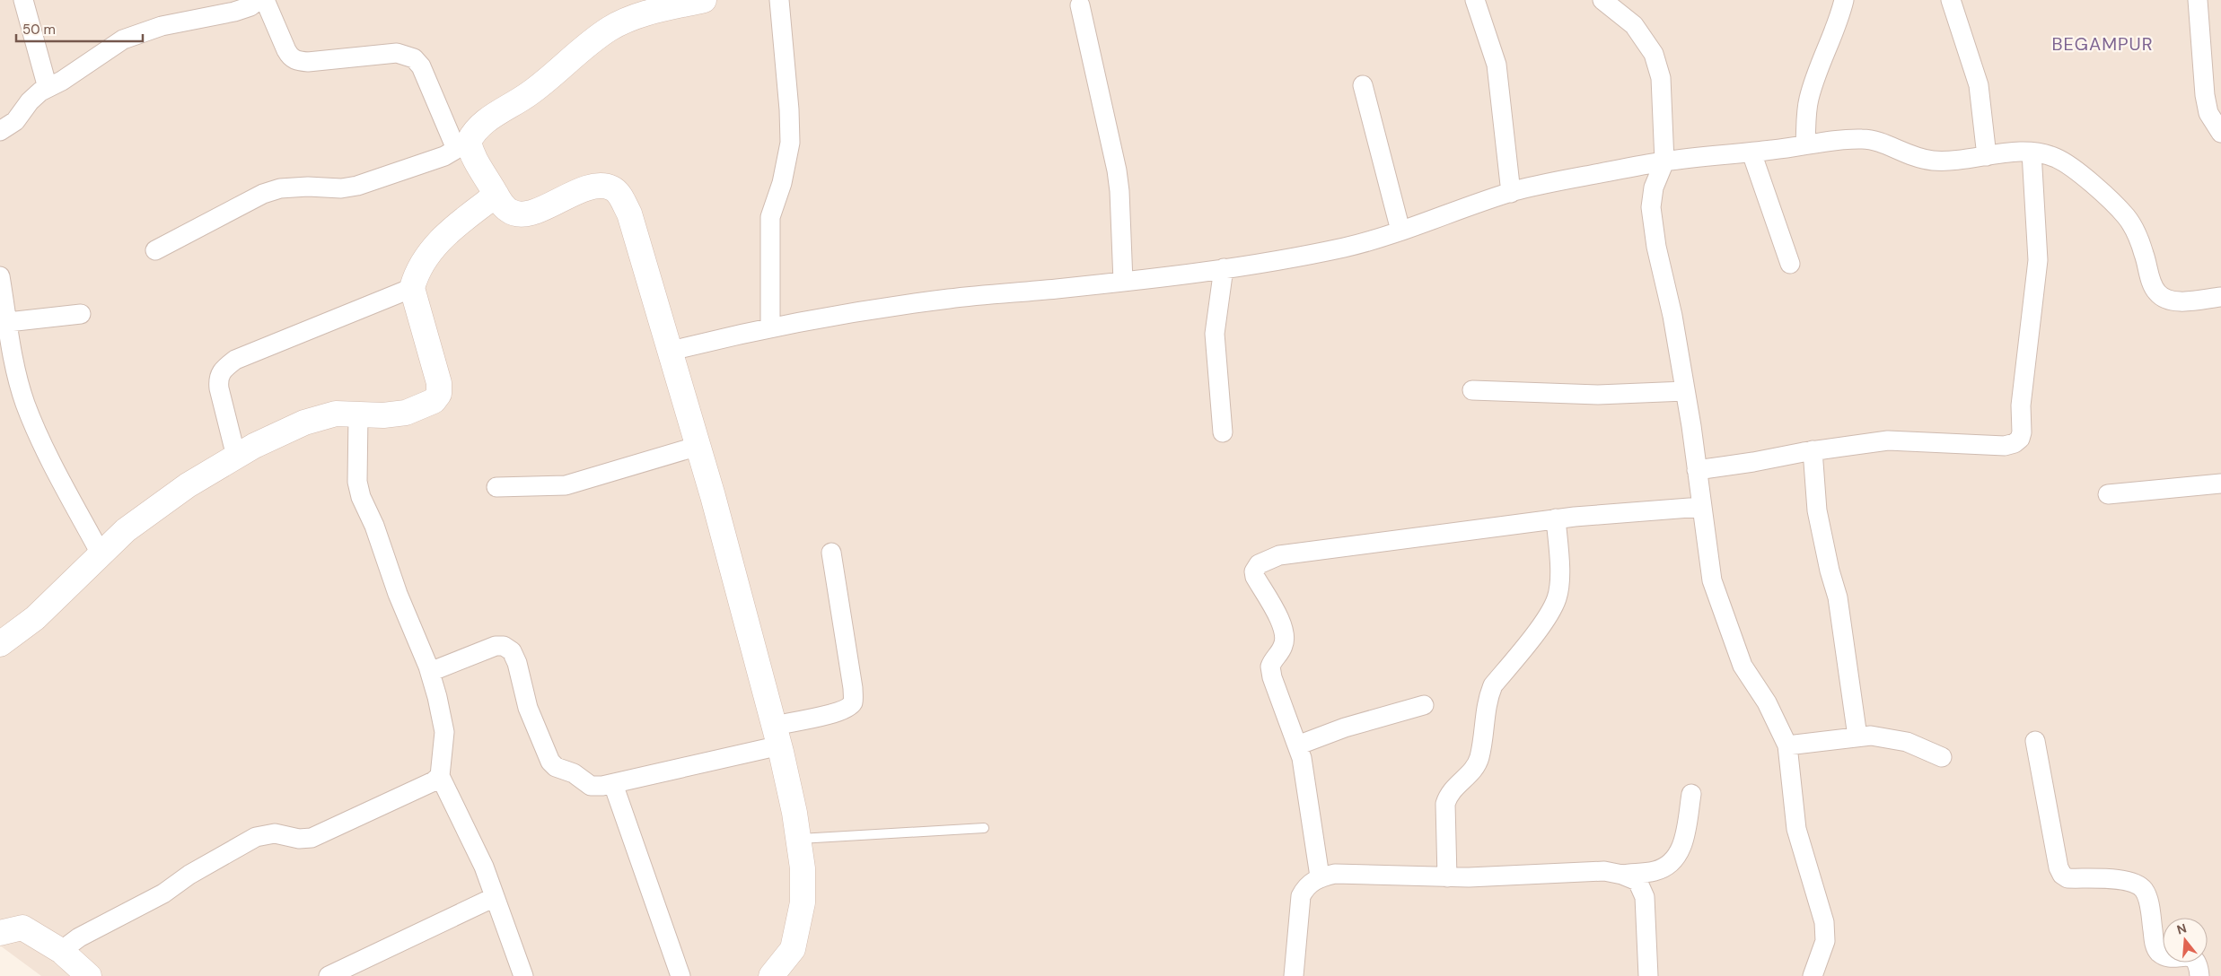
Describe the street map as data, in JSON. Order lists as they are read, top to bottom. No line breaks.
{"districts":["BEGAMPUR"],"scale_bar":"50 m","north":"top"}
